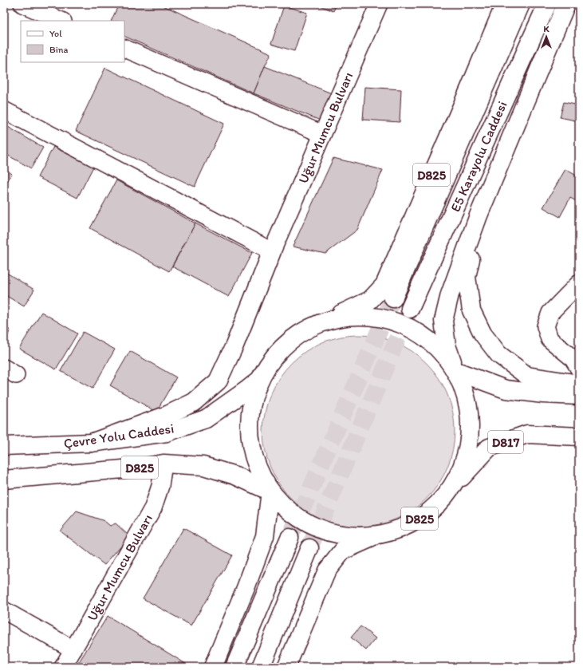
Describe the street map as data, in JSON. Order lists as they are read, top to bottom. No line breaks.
{"streets":{"highway":["E5 Karayolu Caddesi","D825","Çevre Yolu Caddesi","D817"],"street":["Uğur Mumcu Bulvarı"]},"crossings":[["Uğur Mumcu Bulvarı","D825"],["D825","Çevre Yolu Caddesi"],["D825","D817"]],"legend":["Yol","Bina"],"north":"top"}
